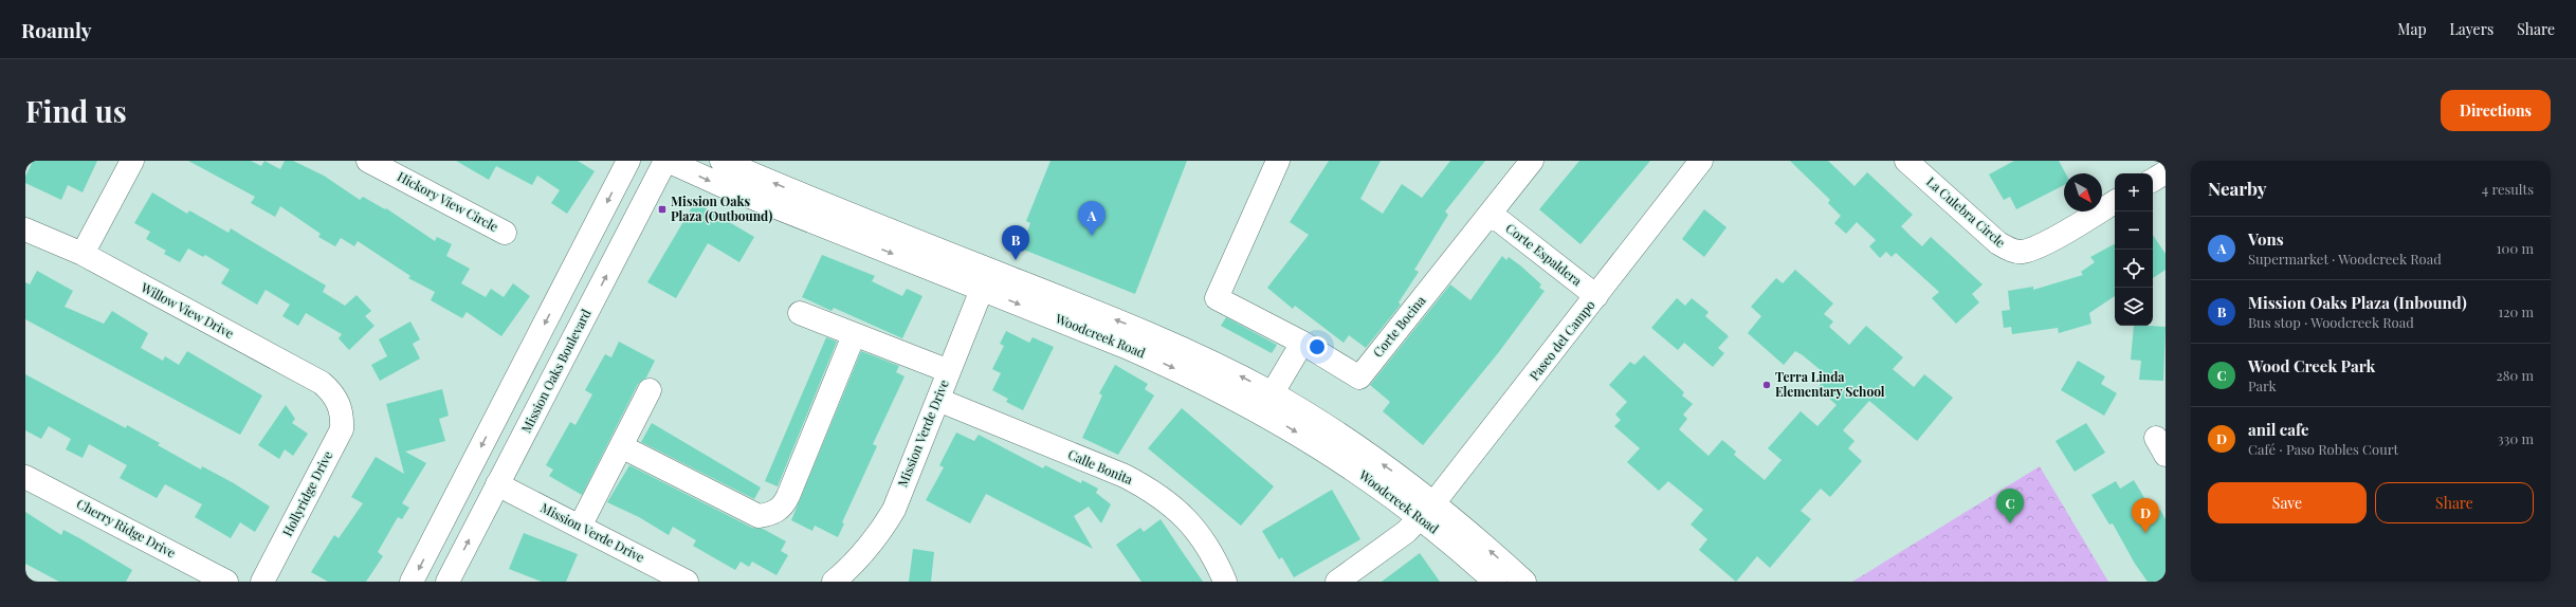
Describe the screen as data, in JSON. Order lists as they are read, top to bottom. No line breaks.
{"streets":{"street":["Hickory View Circle","La Culebra Circle","Corte Espaldera","Willow View Drive","Corte Bocina","Woodcreek Road","Paseo del Campo","Mission Oaks Boulevard","Mission Verde Drive","Calle Bonita","Hollyridge Drive","Cherry Ridge Drive"]},"crossings":[["Corte Espaldera","Corte Bocina"],["Corte Espaldera","Paseo del Campo"],["Willow View Drive","Hollyridge Drive"],["Woodcreek Road","Paseo del Campo"],["Woodcreek Road","Mission Oaks Boulevard"],["Woodcreek Road","Mission Verde Drive"],["Mission Oaks Boulevard","Mission Verde Drive"],["Mission Verde Drive","Calle Bonita"]],"places":{"transit":["Mission Oaks Plaza (Outbound)"],"other":["Terra Linda Elementary School"]},"north":"bottom right","page":{"header":"Roamly","nav":["Map","Layers","Share"],"buttons":["Directions",["Save","Share"]],"title":"Find us","heading":["Nearby","4 results"],"map_buttons":["+","−"],"pins":["A","B","C","D"],"list":[{"mark":"A","name":"Vons","note":"Supermarket · Woodcreek Road","value":"100 m"},{"mark":"B","name":"Mission Oaks Plaza (Inbound)","note":"Bus stop · Woodcreek Road","value":"120 m"},{"mark":"C","name":"Wood Creek Park","note":"Park","value":"280 m"},{"mark":"D","name":"anil cafe","note":"Café · Paso Robles Court","value":"330 m"}]}}
